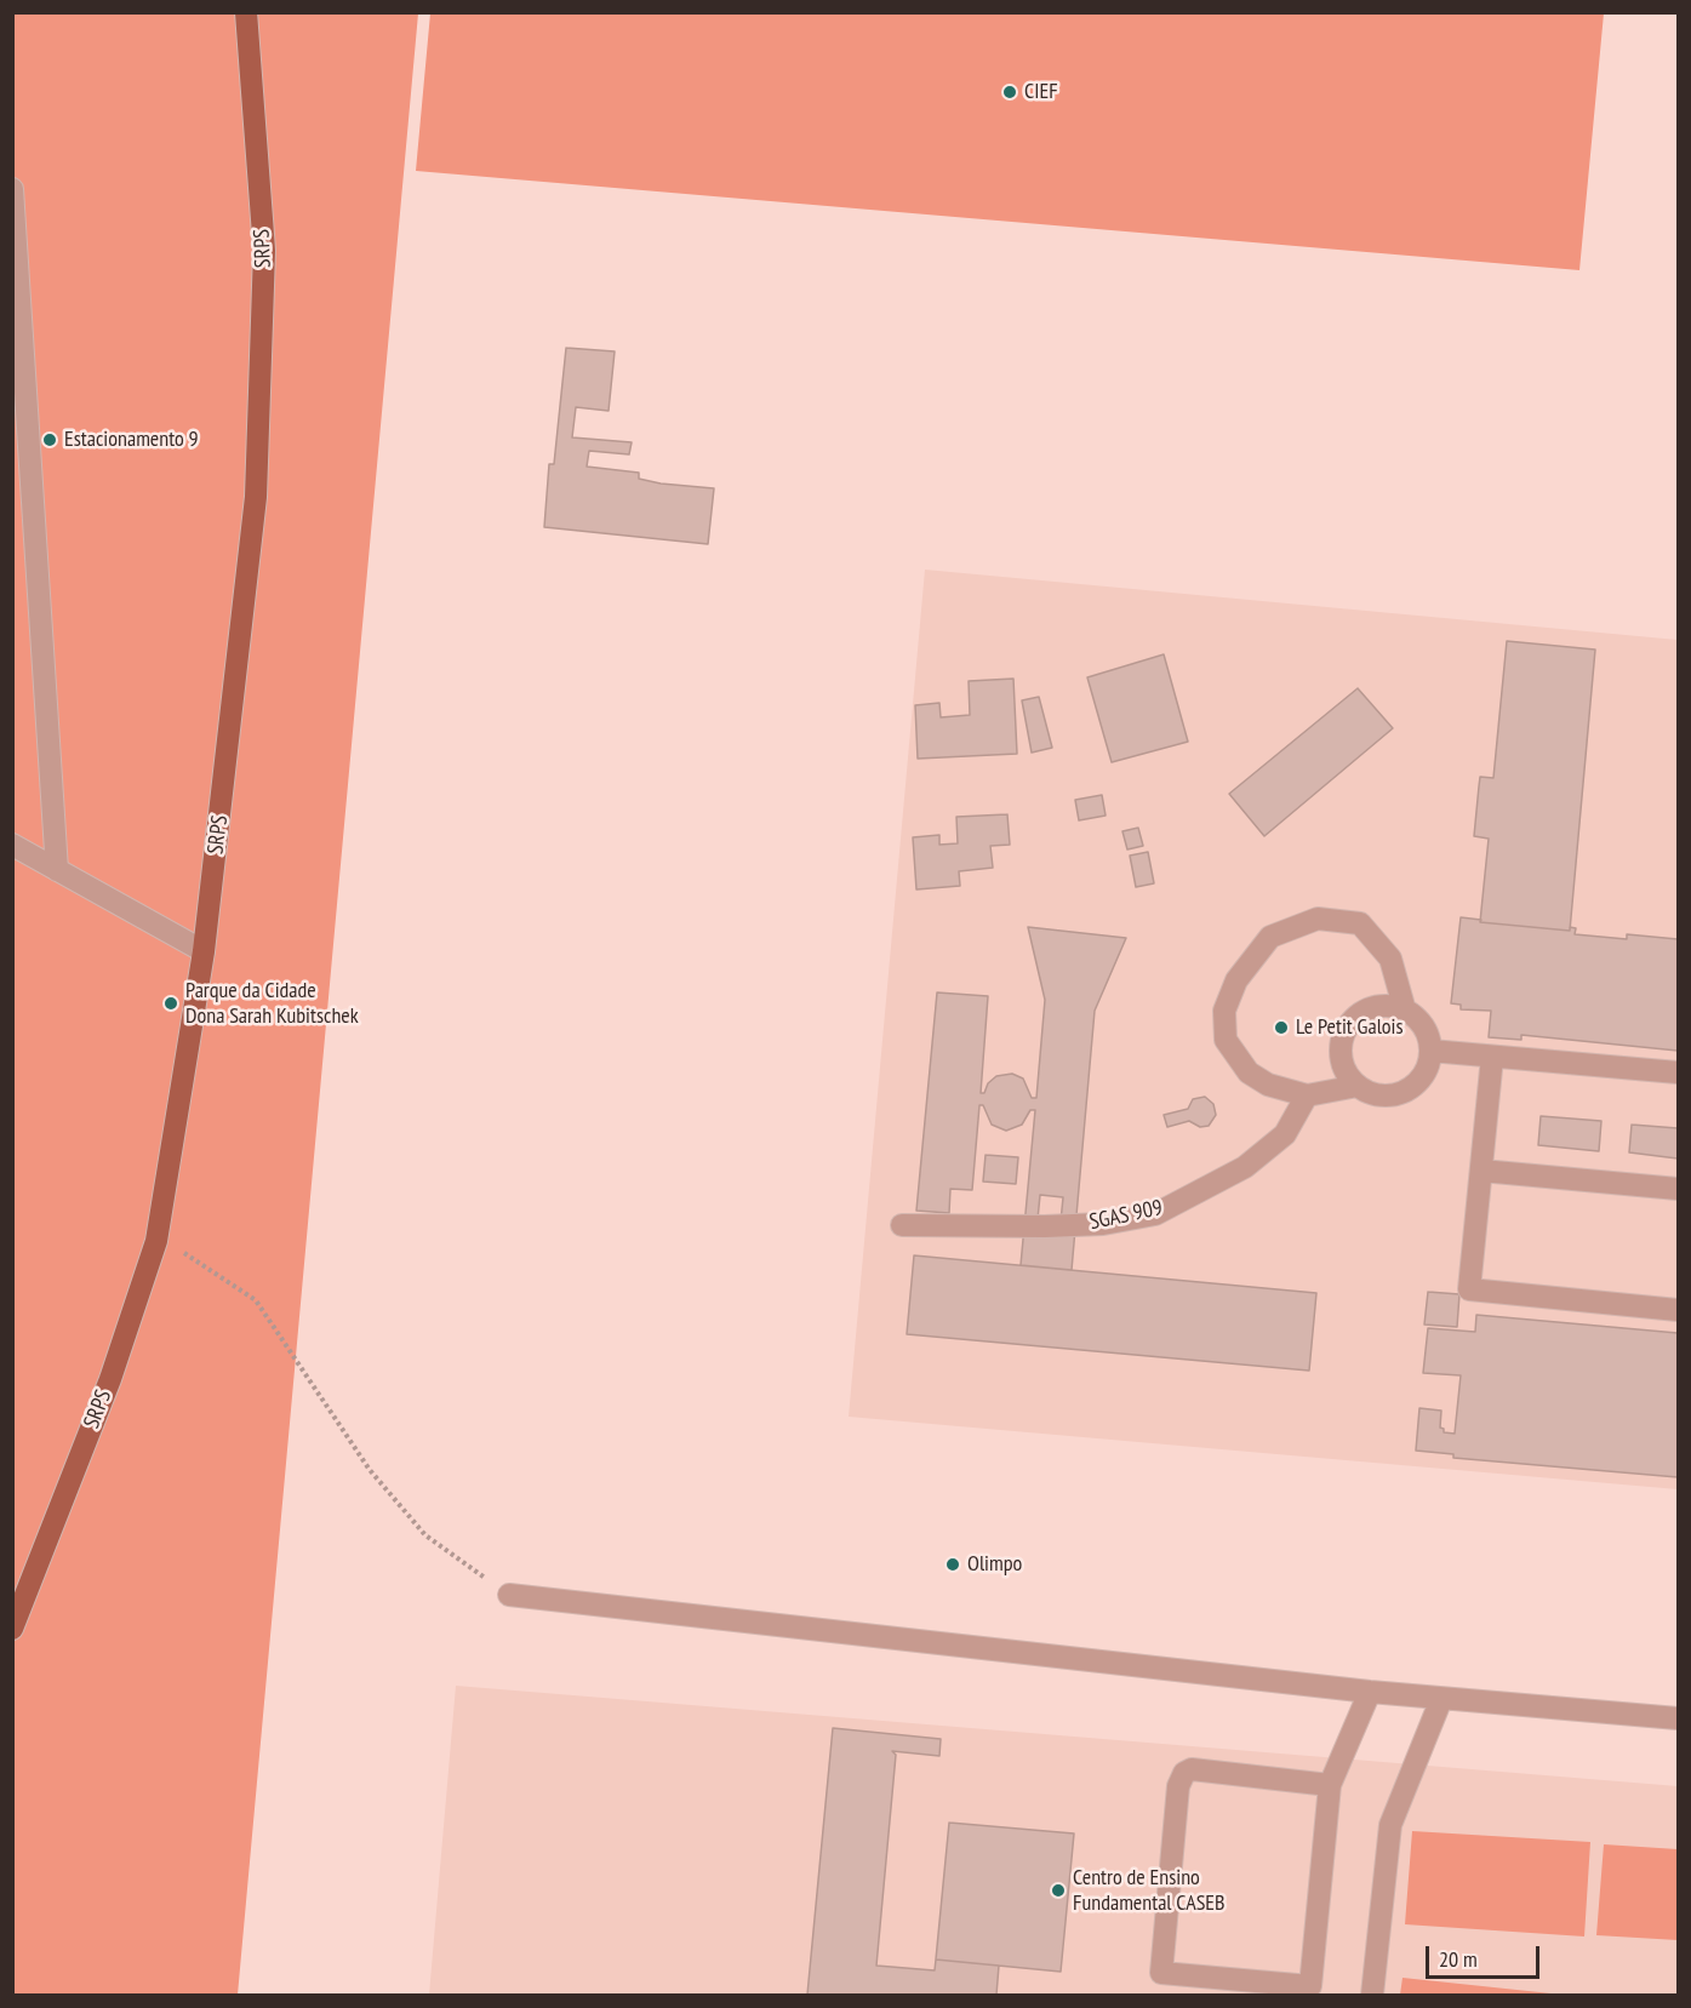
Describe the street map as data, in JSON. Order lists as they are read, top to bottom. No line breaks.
{"streets":{"main road":["SRPS"],"lane":["SGAS 909"]},"places":["CIEF","Estacionamento 9","Parque da Cidade Dona Sarah Kubitschek","Le Petit Galois","Olimpo","Centro de Ensino Fundamental CASEB"],"scale_bar":"20 m"}
